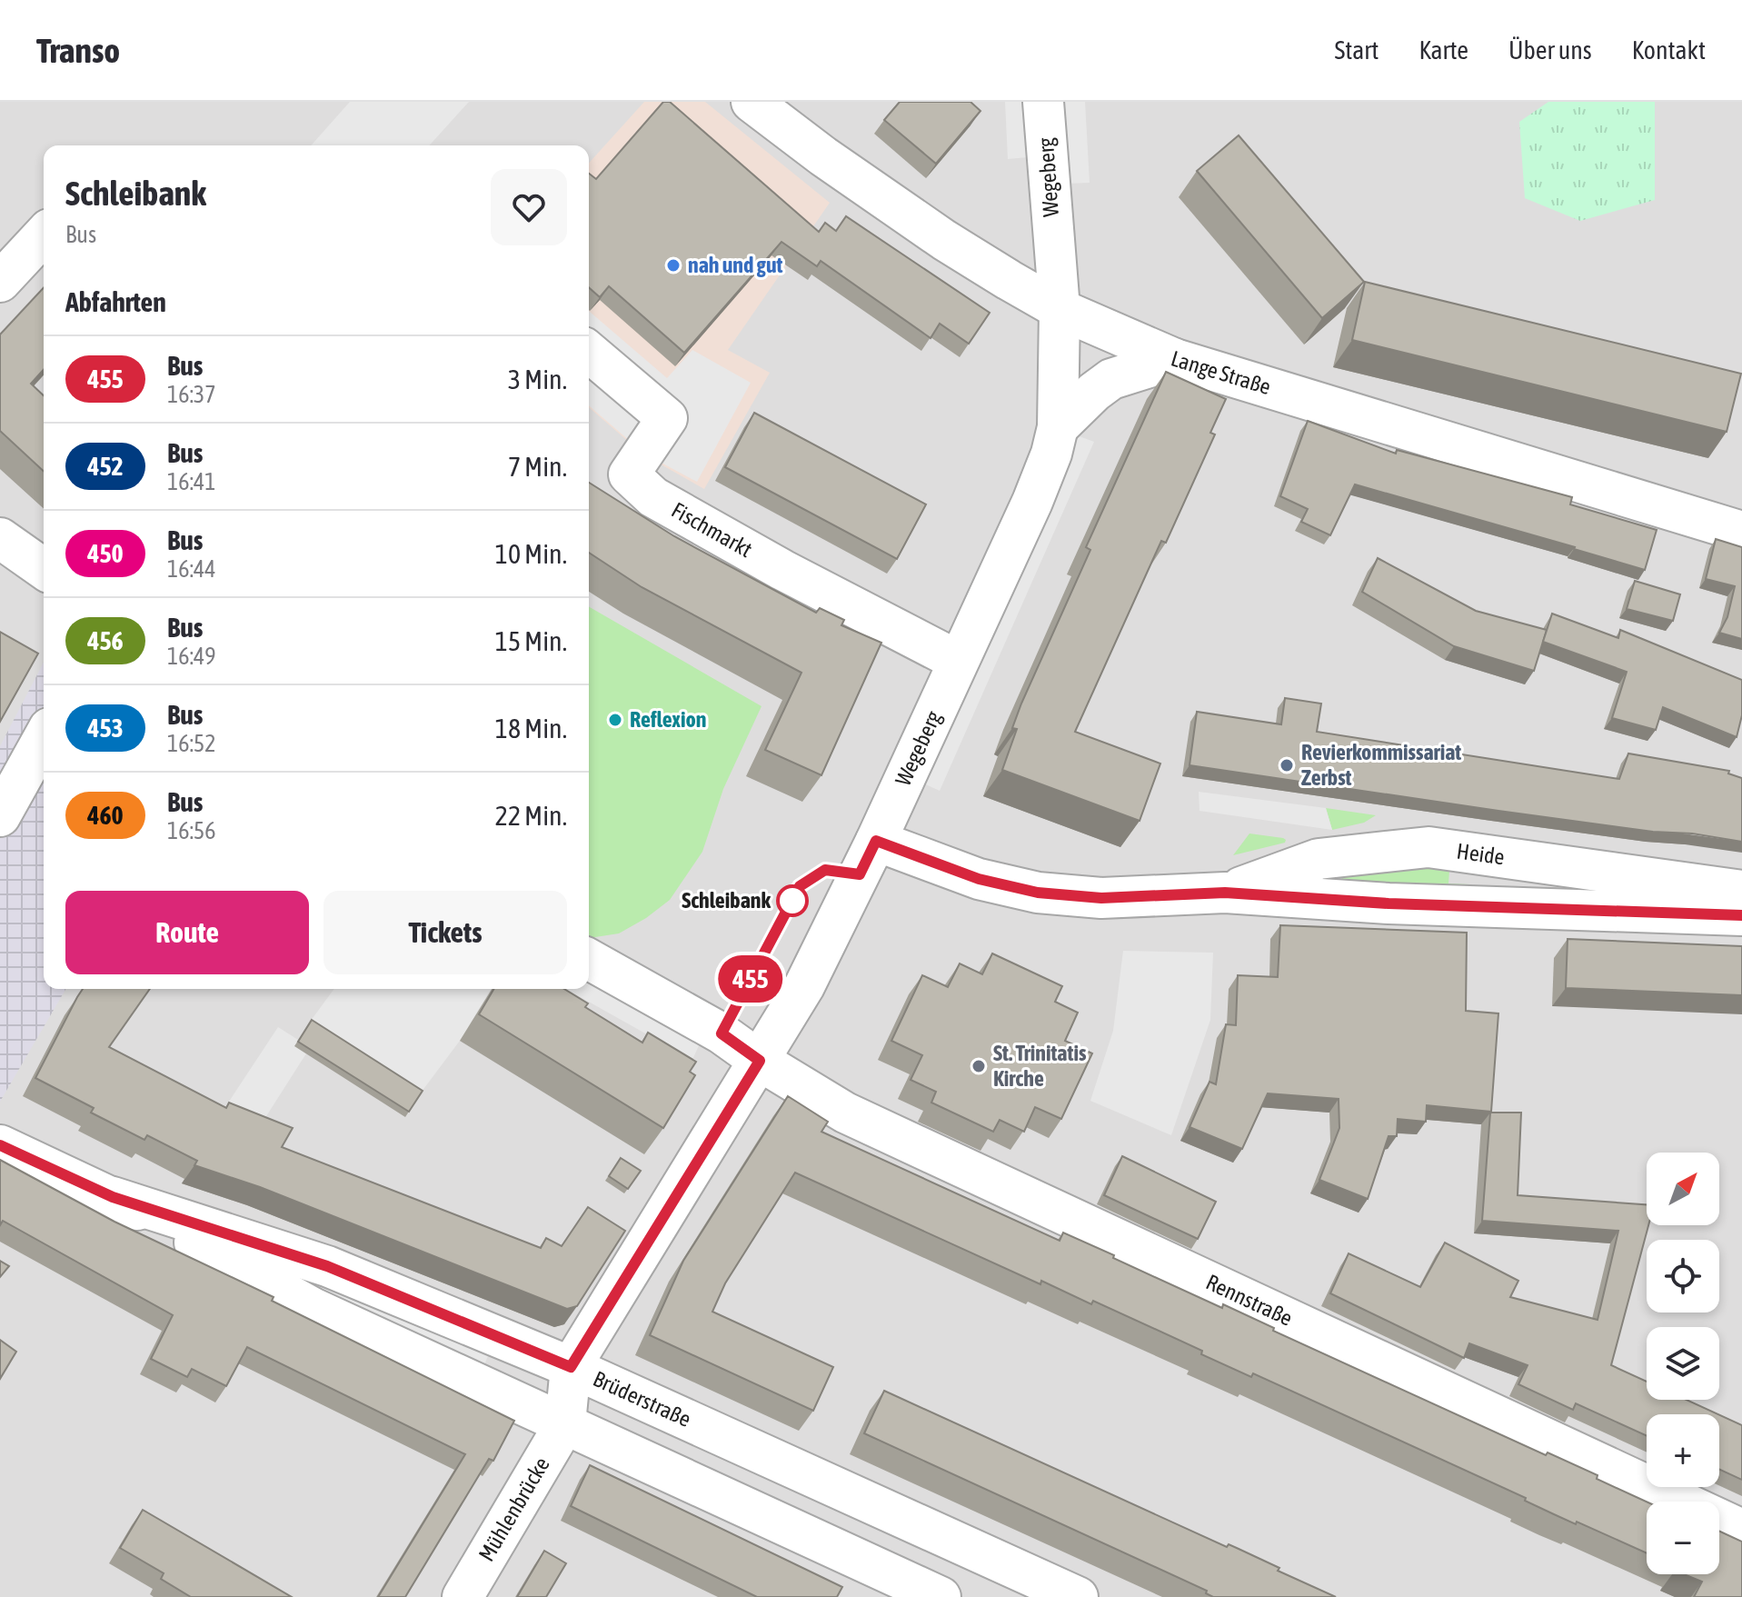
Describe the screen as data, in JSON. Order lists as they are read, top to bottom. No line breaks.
{"streets":{"street":["Wegeberg","Lange Straße","Fischmarkt","Heide","Rennstraße","Brüderstraße","Mühlenbrücke"]},"crossings":[["Wegeberg","Lange Straße"],["Wegeberg","Fischmarkt"],["Wegeberg","Heide"],["Wegeberg","Rennstraße"],["Wegeberg","Brüderstraße"],["Brüderstraße","Mühlenbrücke"]],"places":["nah und gut","Reflexion","Revierkommissariat Zerbst","Schleibank","St. Trinitatis Kirche"],"lines":["bus line 455"],"north":"top right","page":{"header":"Transo","nav":["Start","Karte","Über uns","Kontakt"],"on_map":"455","heading":[["Schleibank","Bus"],"Abfahrten"],"list":[{"mark":"455","name":"Bus","note":"16:37","value":"3 Min."},{"mark":"452","name":"Bus","note":"16:41","value":"7 Min."},{"mark":"450","name":"Bus","note":"16:44","value":"10 Min."},{"mark":"456","name":"Bus","note":"16:49","value":"15 Min."},{"mark":"453","name":"Bus","note":"16:52","value":"18 Min."},{"mark":"460","name":"Bus","note":"16:56","value":"22 Min."}],"buttons":["Route","Tickets"],"map_buttons":["+","−"]}}
